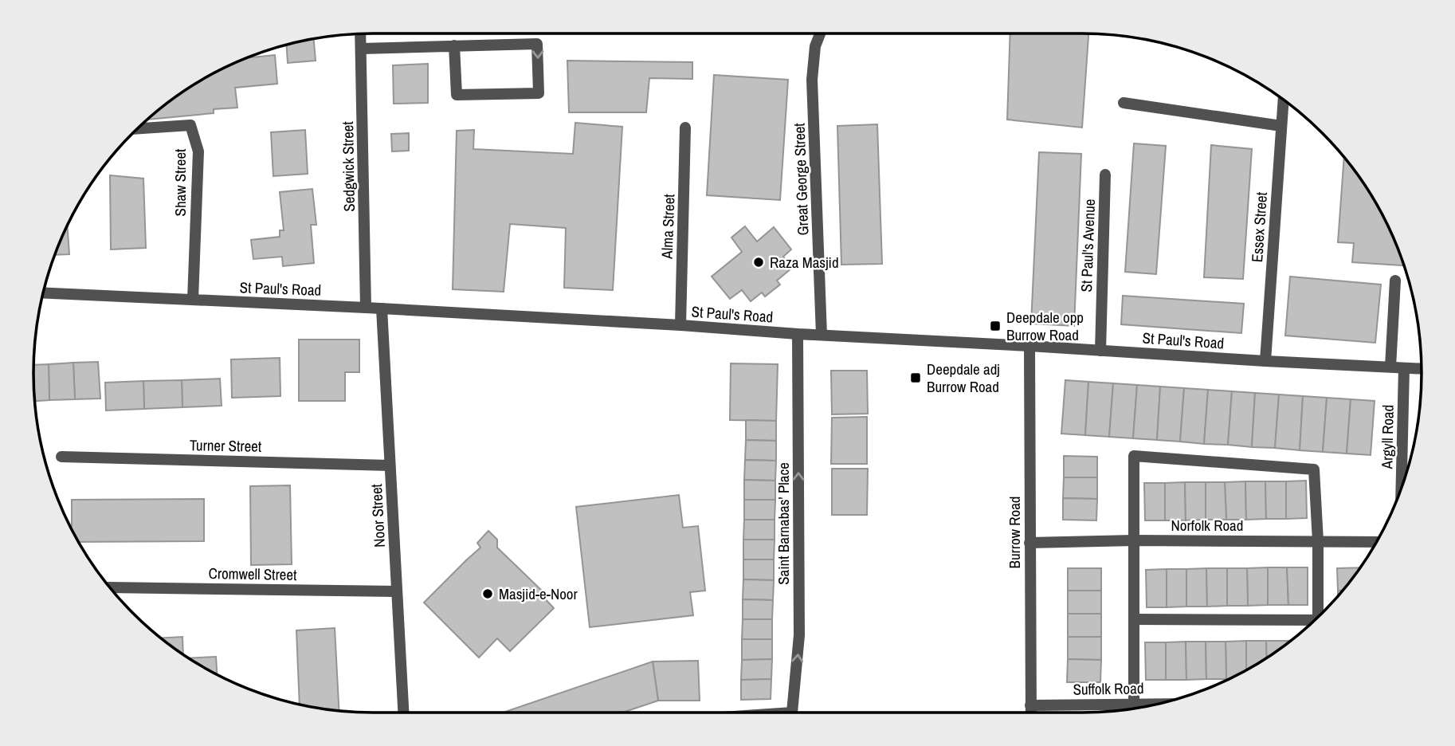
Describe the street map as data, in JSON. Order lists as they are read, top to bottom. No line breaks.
{"streets":{"street":["Sedgwick Street","Great George Street","Shaw Street","Alma Street","Essex Street","St Paul's Avenue","St Paul's Road","Argyll Road","Turner Street","Noor Street","Saint Barnabas' Place","Norfolk Road","Burrow Road","Cromwell Street","Suffolk Road"]},"crossings":[["Sedgwick Street","St Paul's Road"],["Great George Street","St Paul's Road"],["Shaw Street","St Paul's Road"],["Alma Street","St Paul's Road"],["Essex Street","St Paul's Road"],["St Paul's Avenue","St Paul's Road"],["St Paul's Road","Argyll Road"],["St Paul's Road","Noor Street"],["St Paul's Road","Saint Barnabas' Place"],["St Paul's Road","Burrow Road"],["Turner Street","Noor Street"],["Noor Street","Cromwell Street"],["Norfolk Road","Burrow Road"],["Burrow Road","Suffolk Road"]],"one_way":["Saint Barnabas' Place"],"places":{"other":["Raza Masjid","Masjid-e-Noor"],"transit":["Deepdale opp Burrow Road","Deepdale adj Burrow Road"]}}
